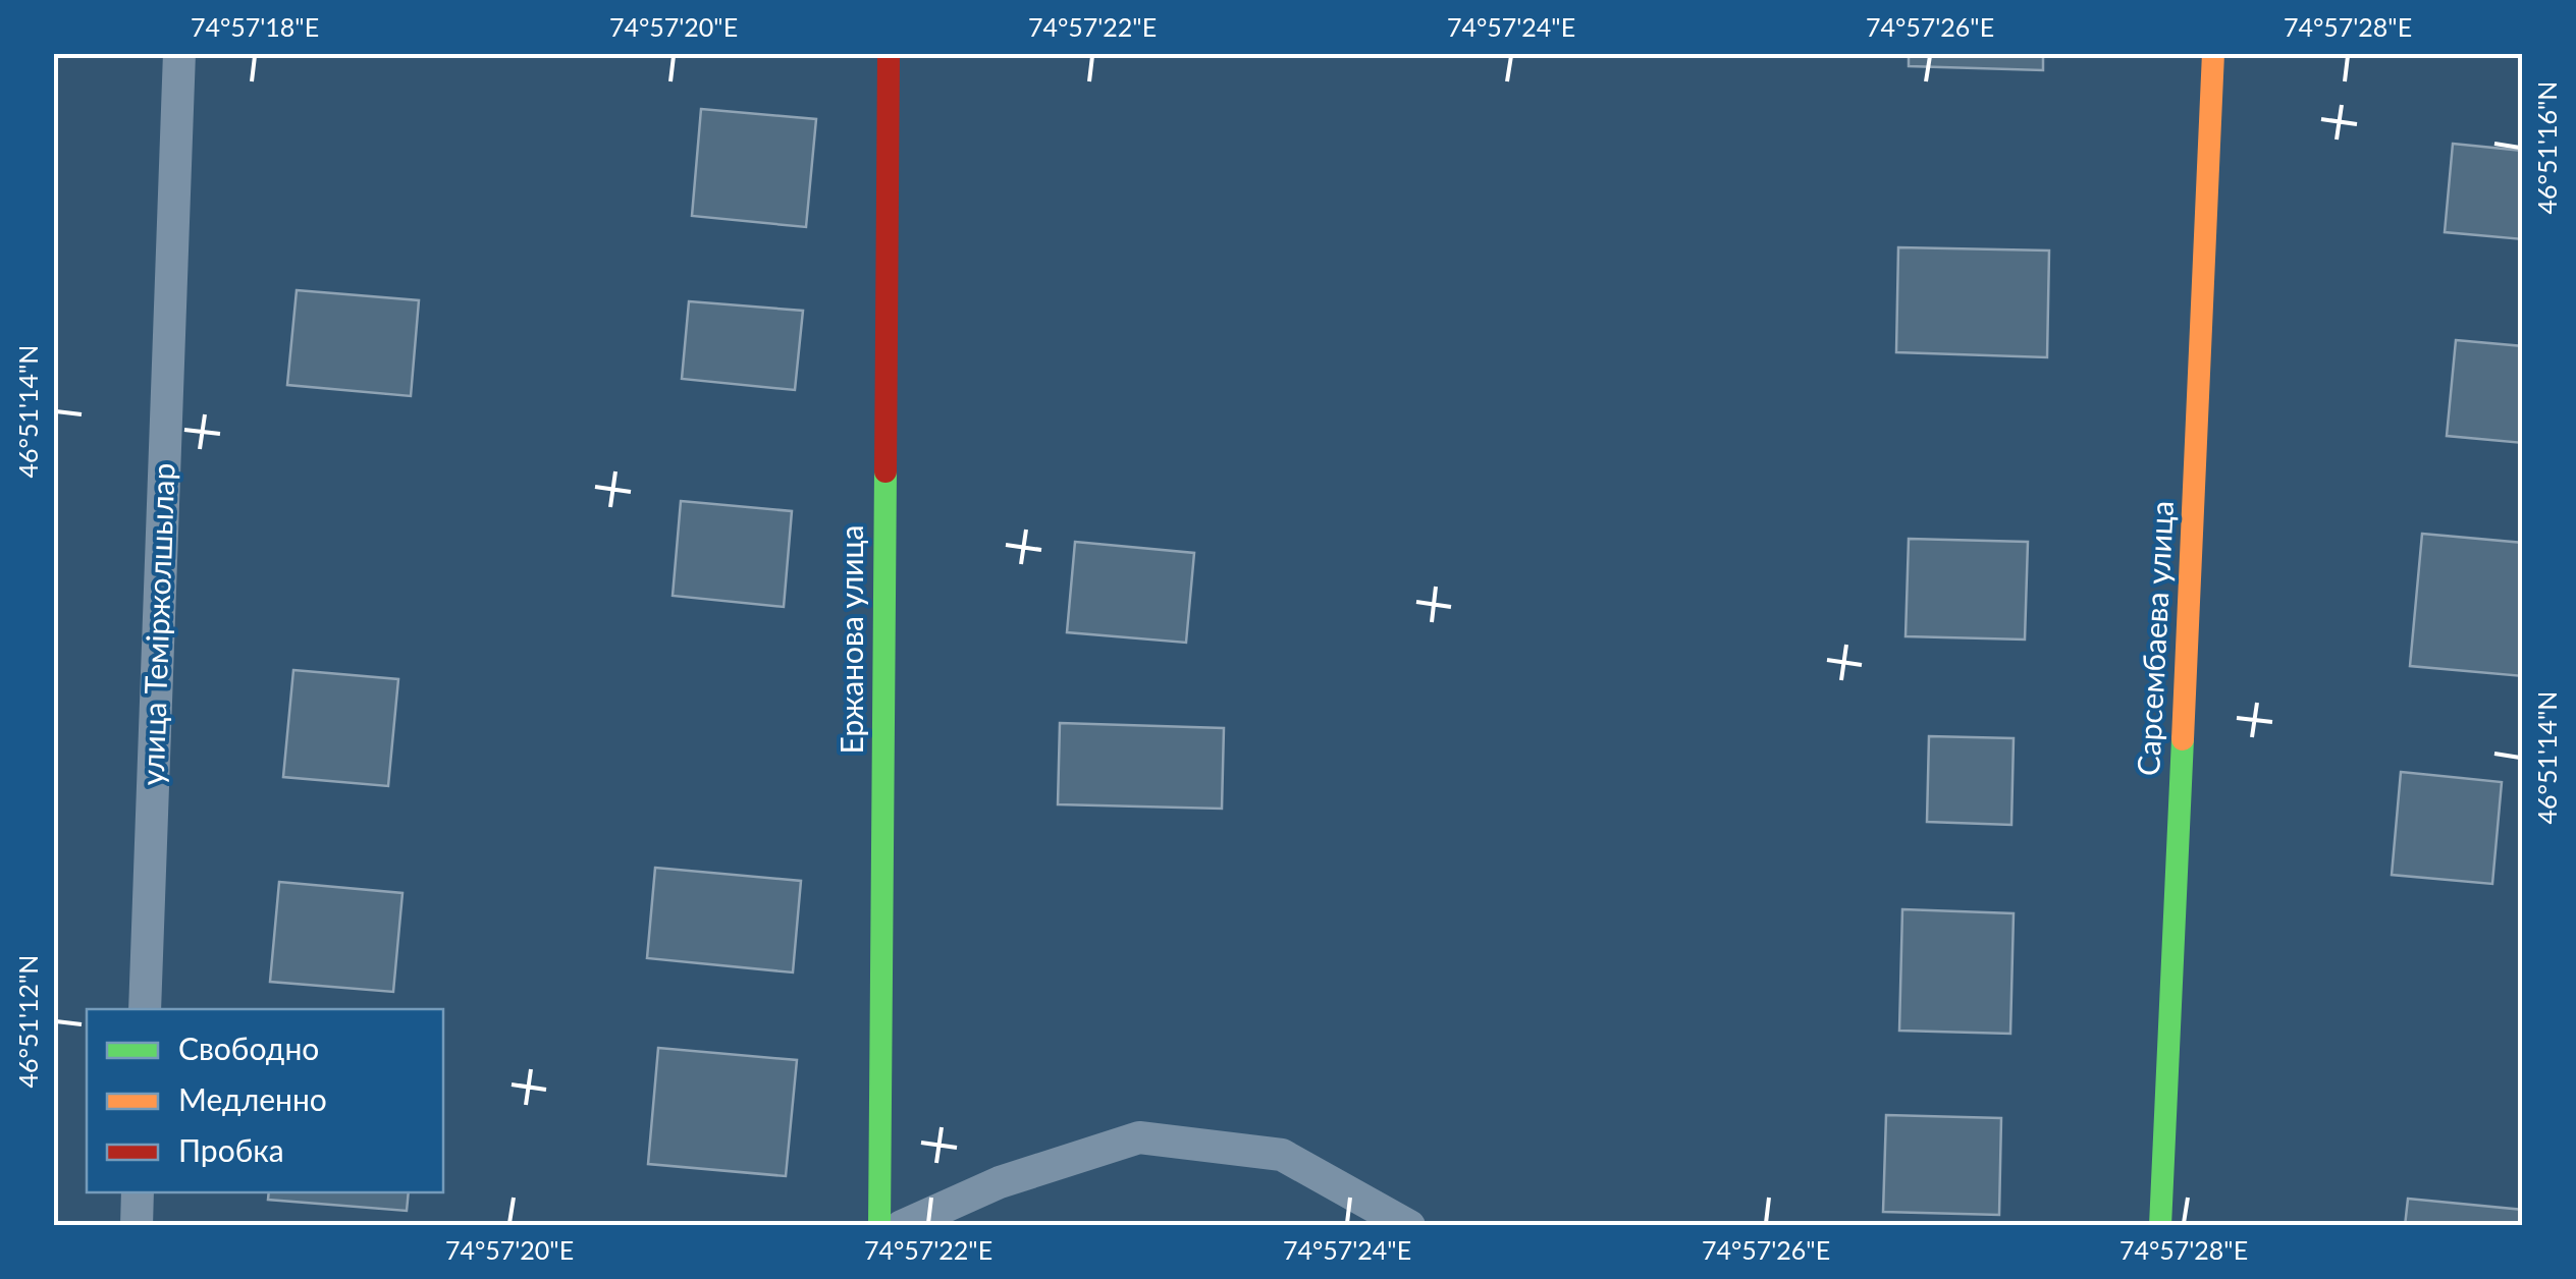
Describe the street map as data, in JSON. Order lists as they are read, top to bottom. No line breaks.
{"streets":{"street":["Сарсембаева улица","Ержанова улица"],"lane":["улица Теміржолшылар"]},"legend":["Свободно","Медленно","Пробка"],"coordinates":["74°57'18\"E","74°57'20\"E","74°57'22\"E","74°57'24\"E","74°57'26\"E","74°57'28\"E","46°51'16\"N","46°51'14\"N","46°51'12\"N"]}
